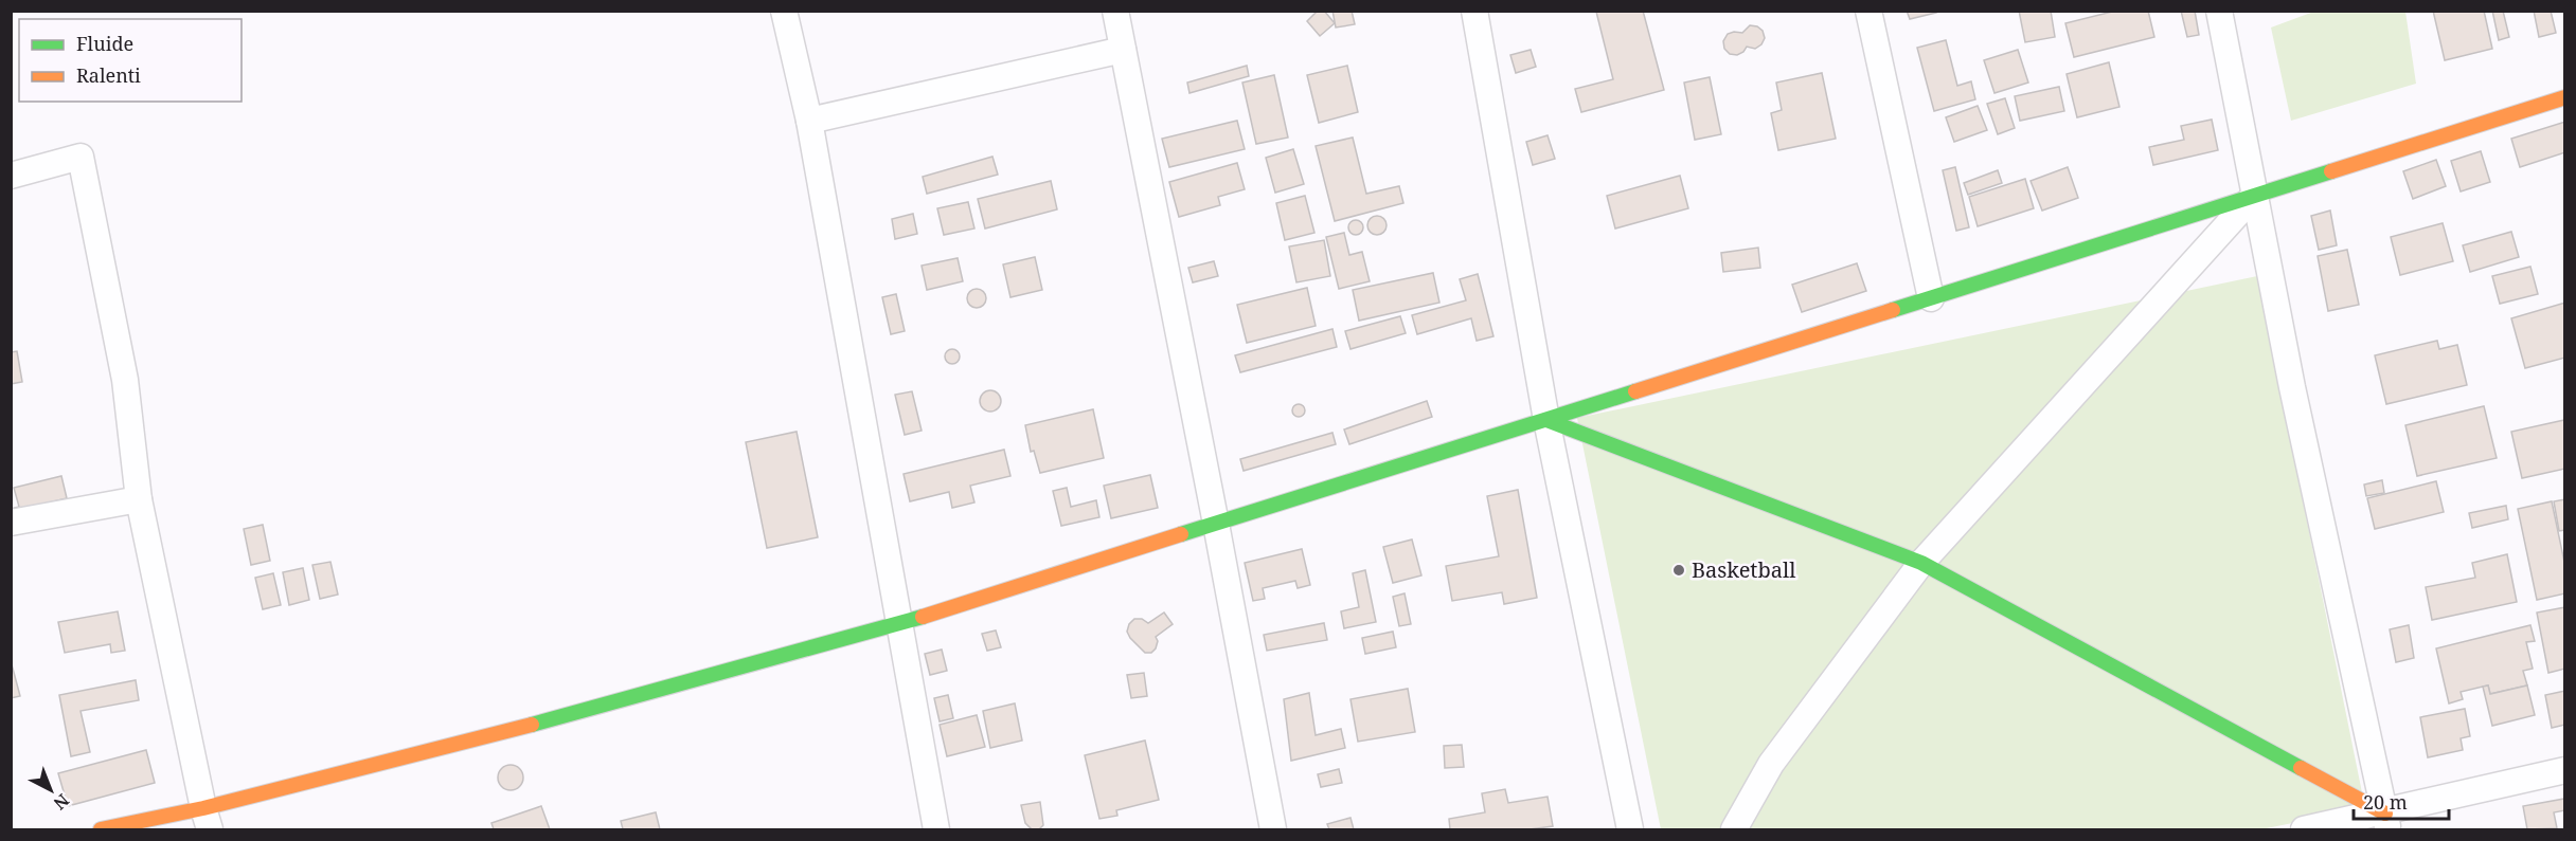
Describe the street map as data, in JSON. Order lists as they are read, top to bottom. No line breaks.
{"places":["Basketball"],"legend":["Fluide","Ralenti"],"scale_bar":"20 m","north":"bottom right"}
